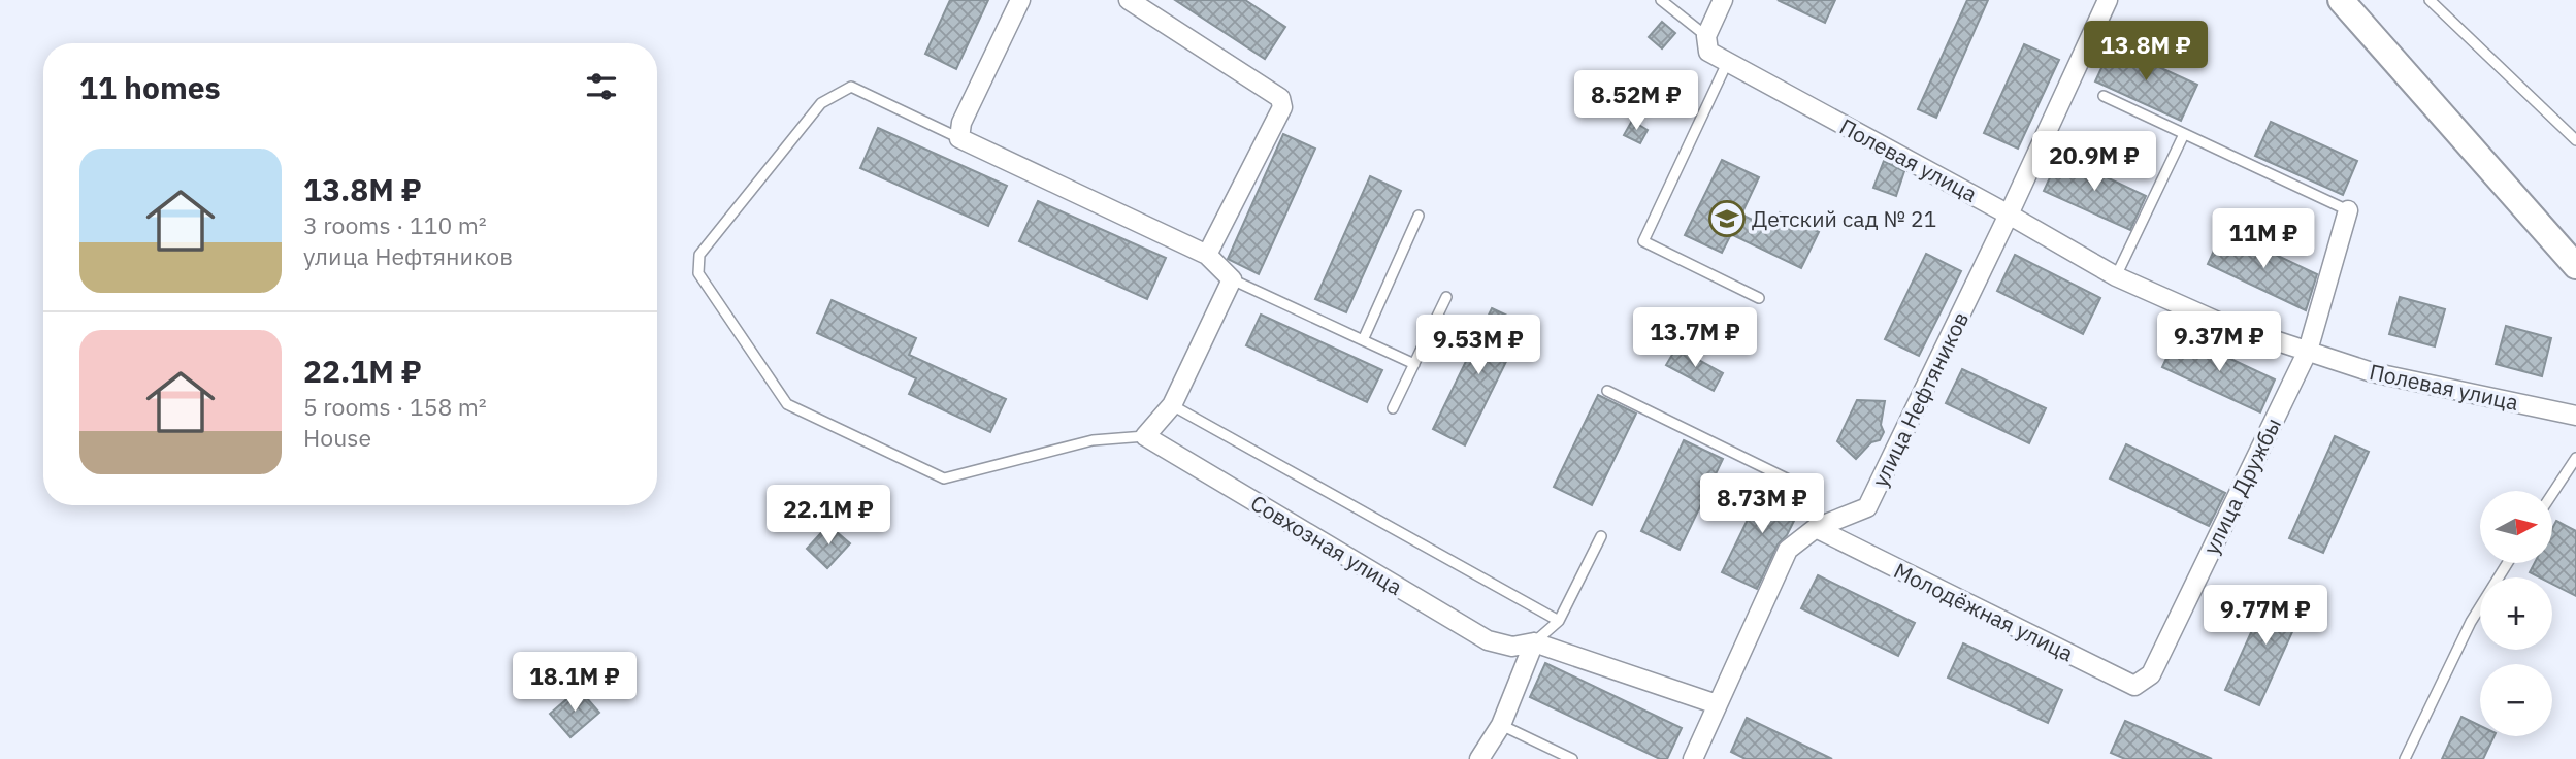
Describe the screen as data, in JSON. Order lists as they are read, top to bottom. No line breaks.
{"streets":{"street":["Полевая улица","улица Нефтяников","улица Дружбы","Совхозная улица","Молодёжная улица"]},"crossings":[["Полевая улица","улица Нефтяников"],["Полевая улица","улица Дружбы"],["улица Нефтяников","Совхозная улица"],["улица Нефтяников","Молодёжная улица"],["улица Дружбы","Молодёжная улица"]],"places":{"school or university":["Детский сад № 21"]},"north":"right","page":{"price":["13.8M ₽","8.52M ₽","20.9M ₽","11M ₽","13.7M ₽","9.37M ₽","9.53M ₽","8.73M ₽","22.1M ₽","9.77M ₽","18.1M ₽"],"heading":"11 homes","list":[{"name":"13.8M ₽","note":"3 rooms · 110 m² · улица Нефтяников"},{"name":"22.1M ₽","note":"5 rooms · 158 m² · House"}],"map_buttons":["+","−"]}}
